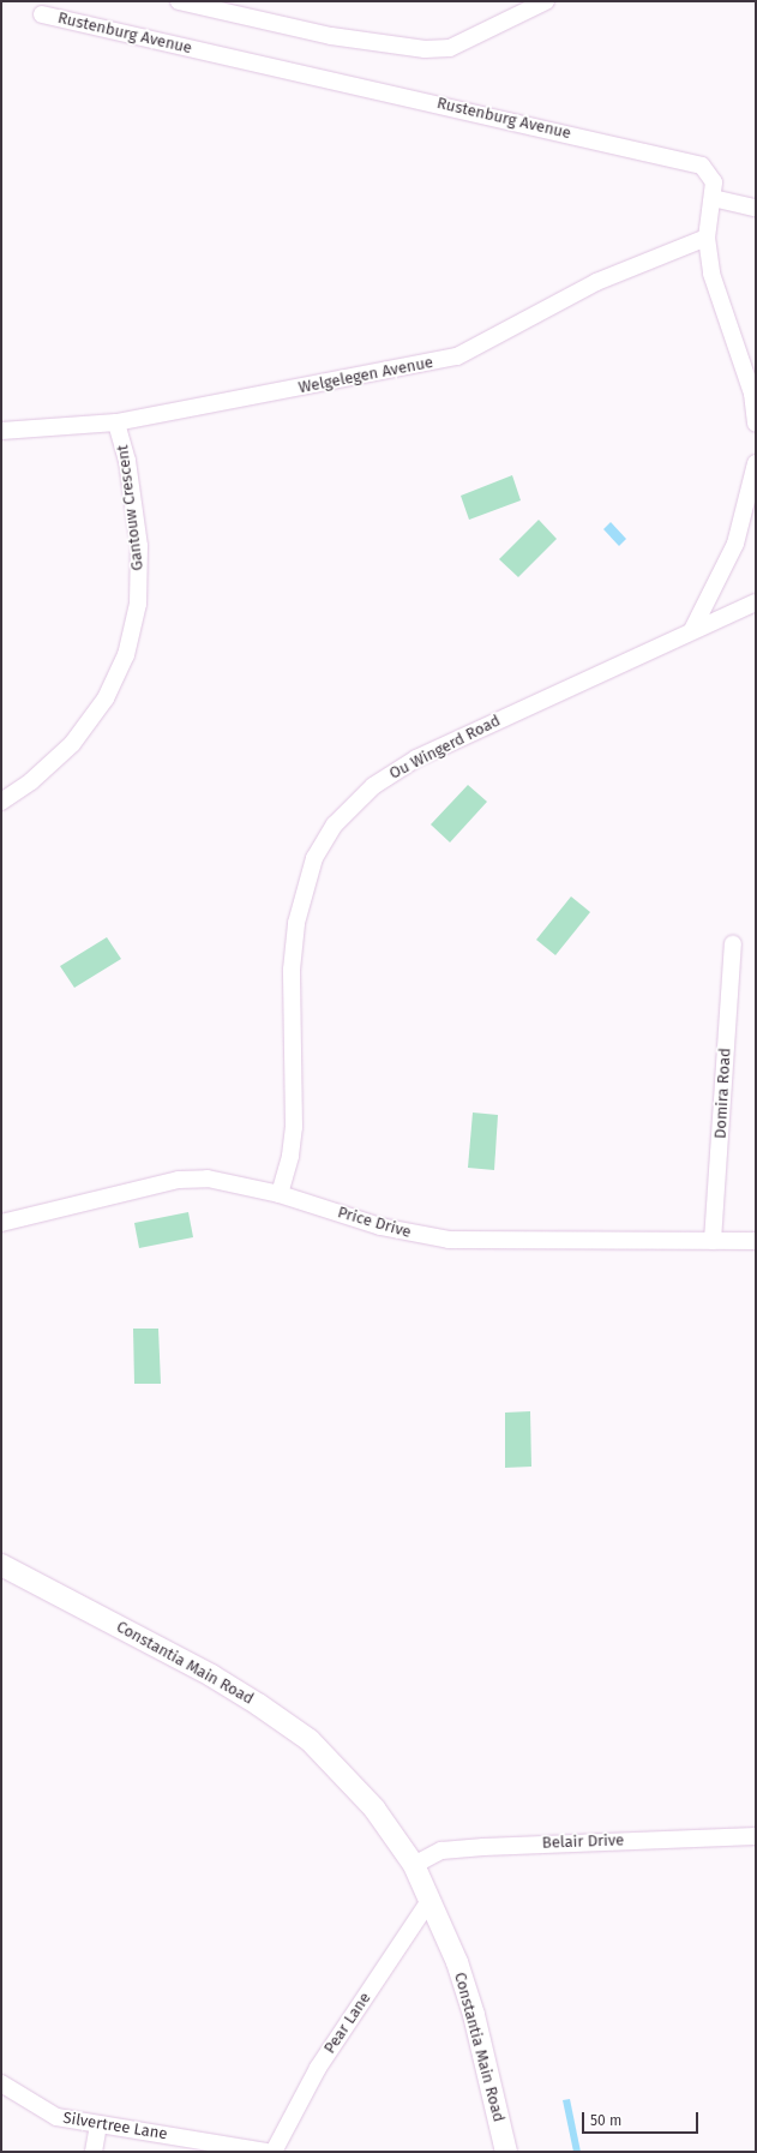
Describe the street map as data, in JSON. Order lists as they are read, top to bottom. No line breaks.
{"streets":{"main road":["Constantia Main Road"],"street":["Rustenburg Avenue","Welgelegen Avenue","Gantouw Crescent","Ou Wingerd Road","Domira Road","Price Drive","Belair Drive","Pear Lane","Silvertree Lane"]},"crossings":[["Rustenburg Avenue","Welgelegen Avenue"],["Welgelegen Avenue","Gantouw Crescent"],["Ou Wingerd Road","Price Drive"],["Domira Road","Price Drive"],["Constantia Main Road","Belair Drive"],["Constantia Main Road","Pear Lane"]],"scale_bar":"50 m"}
